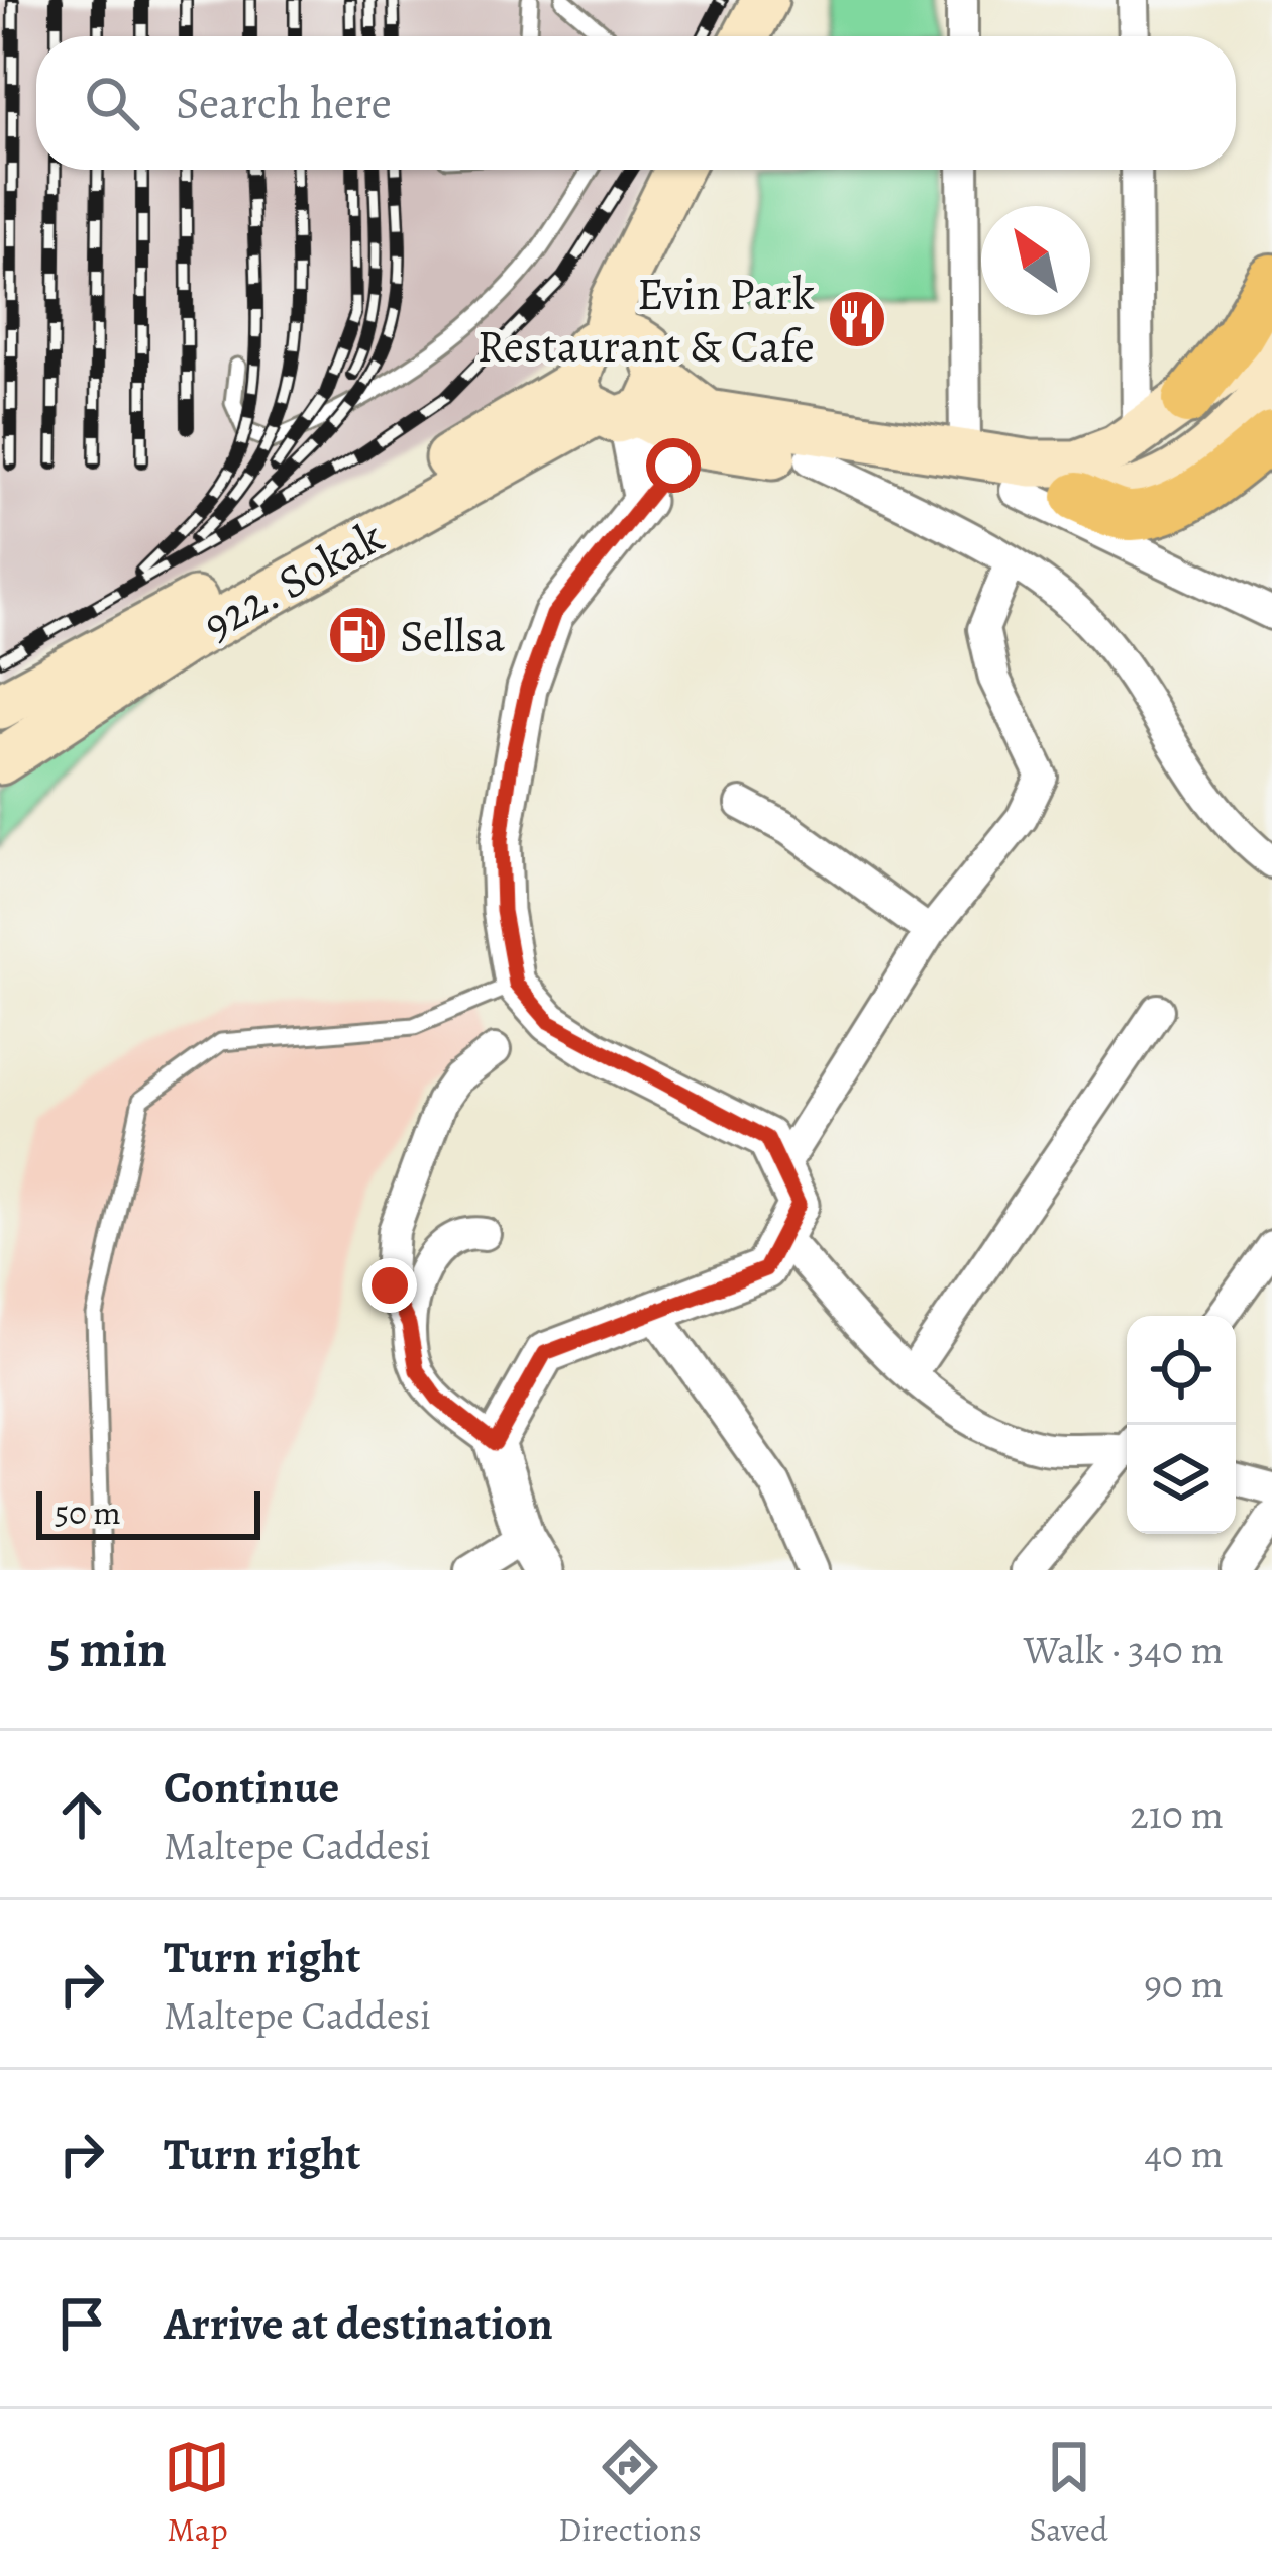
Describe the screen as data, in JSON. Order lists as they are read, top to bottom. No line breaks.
{"streets":{"main road":["922. Sokak"]},"places":{"restaurant":["Evin Park Restaurant & Cafe"],"fuel station":["Sellsa"]},"scale_bar":"50 m","north":"top left","page":{"search":"Search here","scale":"50 m","heading":["5 min","Walk · 340 m"],"list":[["Continue","Maltepe Caddesi","210 m"],["Turn right","Maltepe Caddesi","90 m"],["Turn right","40 m"],"Arrive at destination"],"nav":["Map","Directions","Saved"]}}
